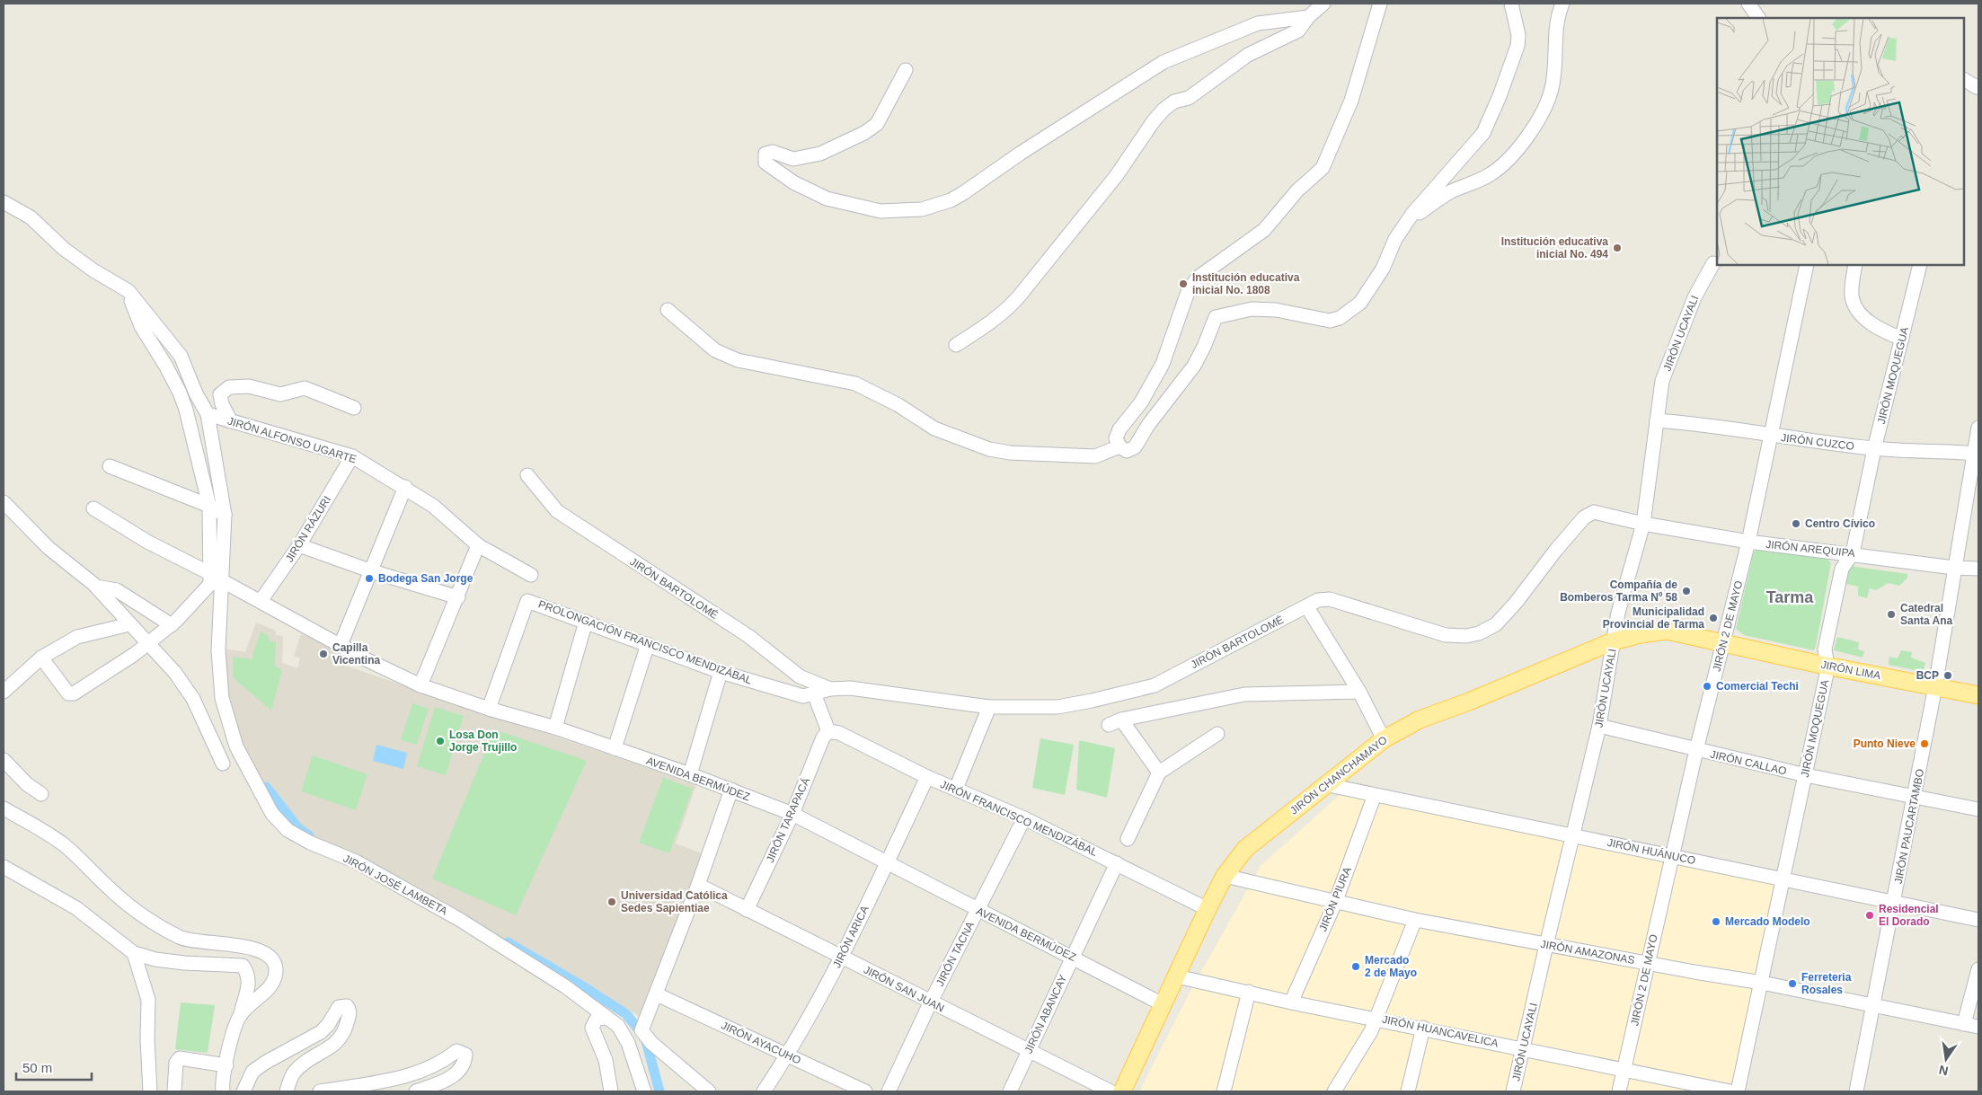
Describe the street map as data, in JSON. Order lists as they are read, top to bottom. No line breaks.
{"streets":{"main road":["JIRÓN LIMA","JIRÓN CHANCHAMAYO"],"street":["JIRÓN UCAYALI","JIRÓN MOQUEGUA","JIRÓN ALFONSO UGARTE","JIRÓN CUZCO","JIRÓN RÁZURI","JIRÓN AREQUIPA","JIRÓN BARTOLOMÉ","JIRÓN 2 DE MAYO","PROLONGACIÓN FRANCISCO MENDIZÁBAL","JIRÓN CALLAO","AVENIDA BERMÚDEZ","JIRÓN FRANCISCO MENDIZÁBAL","JIRÓN TARAPACÁ","JIRÓN PAUCARTAMBO","JIRÓN HUÁNUCO","JIRÓN JOSÉ LAMBETA","JIRÓN PIURA","JIRÓN ARICA","JIRÓN AMAZONAS","JIRÓN TACNA","JIRÓN SAN JUAN","JIRÓN ABANCAY","JIRÓN HUANCAVELICA","JIRÓN AYACUHO"]},"crossings":[["JIRÓN UCAYALI","JIRÓN CUZCO"],["JIRÓN UCAYALI","JIRÓN AREQUIPA"],["JIRÓN UCAYALI","JIRÓN CALLAO"],["JIRÓN UCAYALI","JIRÓN CHANCHAMAYO"],["JIRÓN UCAYALI","JIRÓN HUÁNUCO"],["JIRÓN UCAYALI","JIRÓN AMAZONAS"],["JIRÓN UCAYALI","JIRÓN HUANCAVELICA"],["JIRÓN MOQUEGUA","JIRÓN CUZCO"],["JIRÓN MOQUEGUA","JIRÓN AREQUIPA"],["JIRÓN MOQUEGUA","JIRÓN LIMA"],["JIRÓN MOQUEGUA","JIRÓN CALLAO"],["JIRÓN MOQUEGUA","JIRÓN HUÁNUCO"],["JIRÓN MOQUEGUA","JIRÓN AMAZONAS"],["JIRÓN ALFONSO UGARTE","JIRÓN RÁZURI"],["JIRÓN CUZCO","JIRÓN 2 DE MAYO"],["JIRÓN CUZCO","JIRÓN PAUCARTAMBO"],["JIRÓN RÁZURI","AVENIDA BERMÚDEZ"],["JIRÓN AREQUIPA","JIRÓN BARTOLOMÉ"],["JIRÓN AREQUIPA","JIRÓN 2 DE MAYO"],["JIRÓN AREQUIPA","JIRÓN PAUCARTAMBO"],["JIRÓN BARTOLOMÉ","PROLONGACIÓN FRANCISCO MENDIZÁBAL"],["JIRÓN 2 DE MAYO","JIRÓN LIMA"],["JIRÓN 2 DE MAYO","JIRÓN CALLAO"],["JIRÓN 2 DE MAYO","JIRÓN CHANCHAMAYO"],["JIRÓN 2 DE MAYO","JIRÓN HUÁNUCO"],["JIRÓN 2 DE MAYO","JIRÓN AMAZONAS"],["JIRÓN 2 DE MAYO","JIRÓN HUANCAVELICA"],["PROLONGACIÓN FRANCISCO MENDIZÁBAL","AVENIDA BERMÚDEZ"],["JIRÓN LIMA","JIRÓN CHANCHAMAYO"],["JIRÓN LIMA","JIRÓN PAUCARTAMBO"],["JIRÓN CALLAO","JIRÓN PAUCARTAMBO"],["JIRÓN CHANCHAMAYO","AVENIDA BERMÚDEZ"],["JIRÓN CHANCHAMAYO","JIRÓN FRANCISCO MENDIZÁBAL"],["JIRÓN CHANCHAMAYO","JIRÓN HUÁNUCO"],["JIRÓN CHANCHAMAYO","JIRÓN AMAZONAS"],["JIRÓN CHANCHAMAYO","JIRÓN HUANCAVELICA"],["AVENIDA BERMÚDEZ","JIRÓN TARAPACÁ"],["AVENIDA BERMÚDEZ","JIRÓN JOSÉ LAMBETA"],["AVENIDA BERMÚDEZ","JIRÓN ARICA"],["AVENIDA BERMÚDEZ","JIRÓN TACNA"],["AVENIDA BERMÚDEZ","JIRÓN ABANCAY"],["JIRÓN FRANCISCO MENDIZÁBAL","JIRÓN TARAPACÁ"],["JIRÓN FRANCISCO MENDIZÁBAL","JIRÓN ARICA"],["JIRÓN FRANCISCO MENDIZÁBAL","JIRÓN TACNA"],["JIRÓN FRANCISCO MENDIZÁBAL","JIRÓN ABANCAY"],["JIRÓN TARAPACÁ","JIRÓN SAN JUAN"],["JIRÓN PAUCARTAMBO","JIRÓN HUÁNUCO"],["JIRÓN PAUCARTAMBO","JIRÓN AMAZONAS"],["JIRÓN HUÁNUCO","JIRÓN PIURA"],["JIRÓN PIURA","JIRÓN AMAZONAS"],["JIRÓN PIURA","JIRÓN HUANCAVELICA"],["JIRÓN ARICA","JIRÓN SAN JUAN"],["JIRÓN ARICA","JIRÓN AYACUHO"],["JIRÓN TACNA","JIRÓN SAN JUAN"],["JIRÓN SAN JUAN","JIRÓN ABANCAY"]],"districts":["Tarma"],"places":["Institución educativa inicial No. 494","Institución educativa inicial No. 1808","Centro Cívico","Bodega San Jorge","Compañía de Bomberos Tarma Nº 58","Catedral Santa Ana","Municipalidad Provincial de Tarma","Capilla Vicentina","BCP","Comercial Techi","Losa Don Jorge Trujillo","Punto Nieve","Universidad Católica Sedes Sapientiae","Residencial El Dorado","Mercado Modelo","Mercado 2 de Mayo","Ferreteria Rosales"],"scale_bar":"50 m","north":"bottom"}
